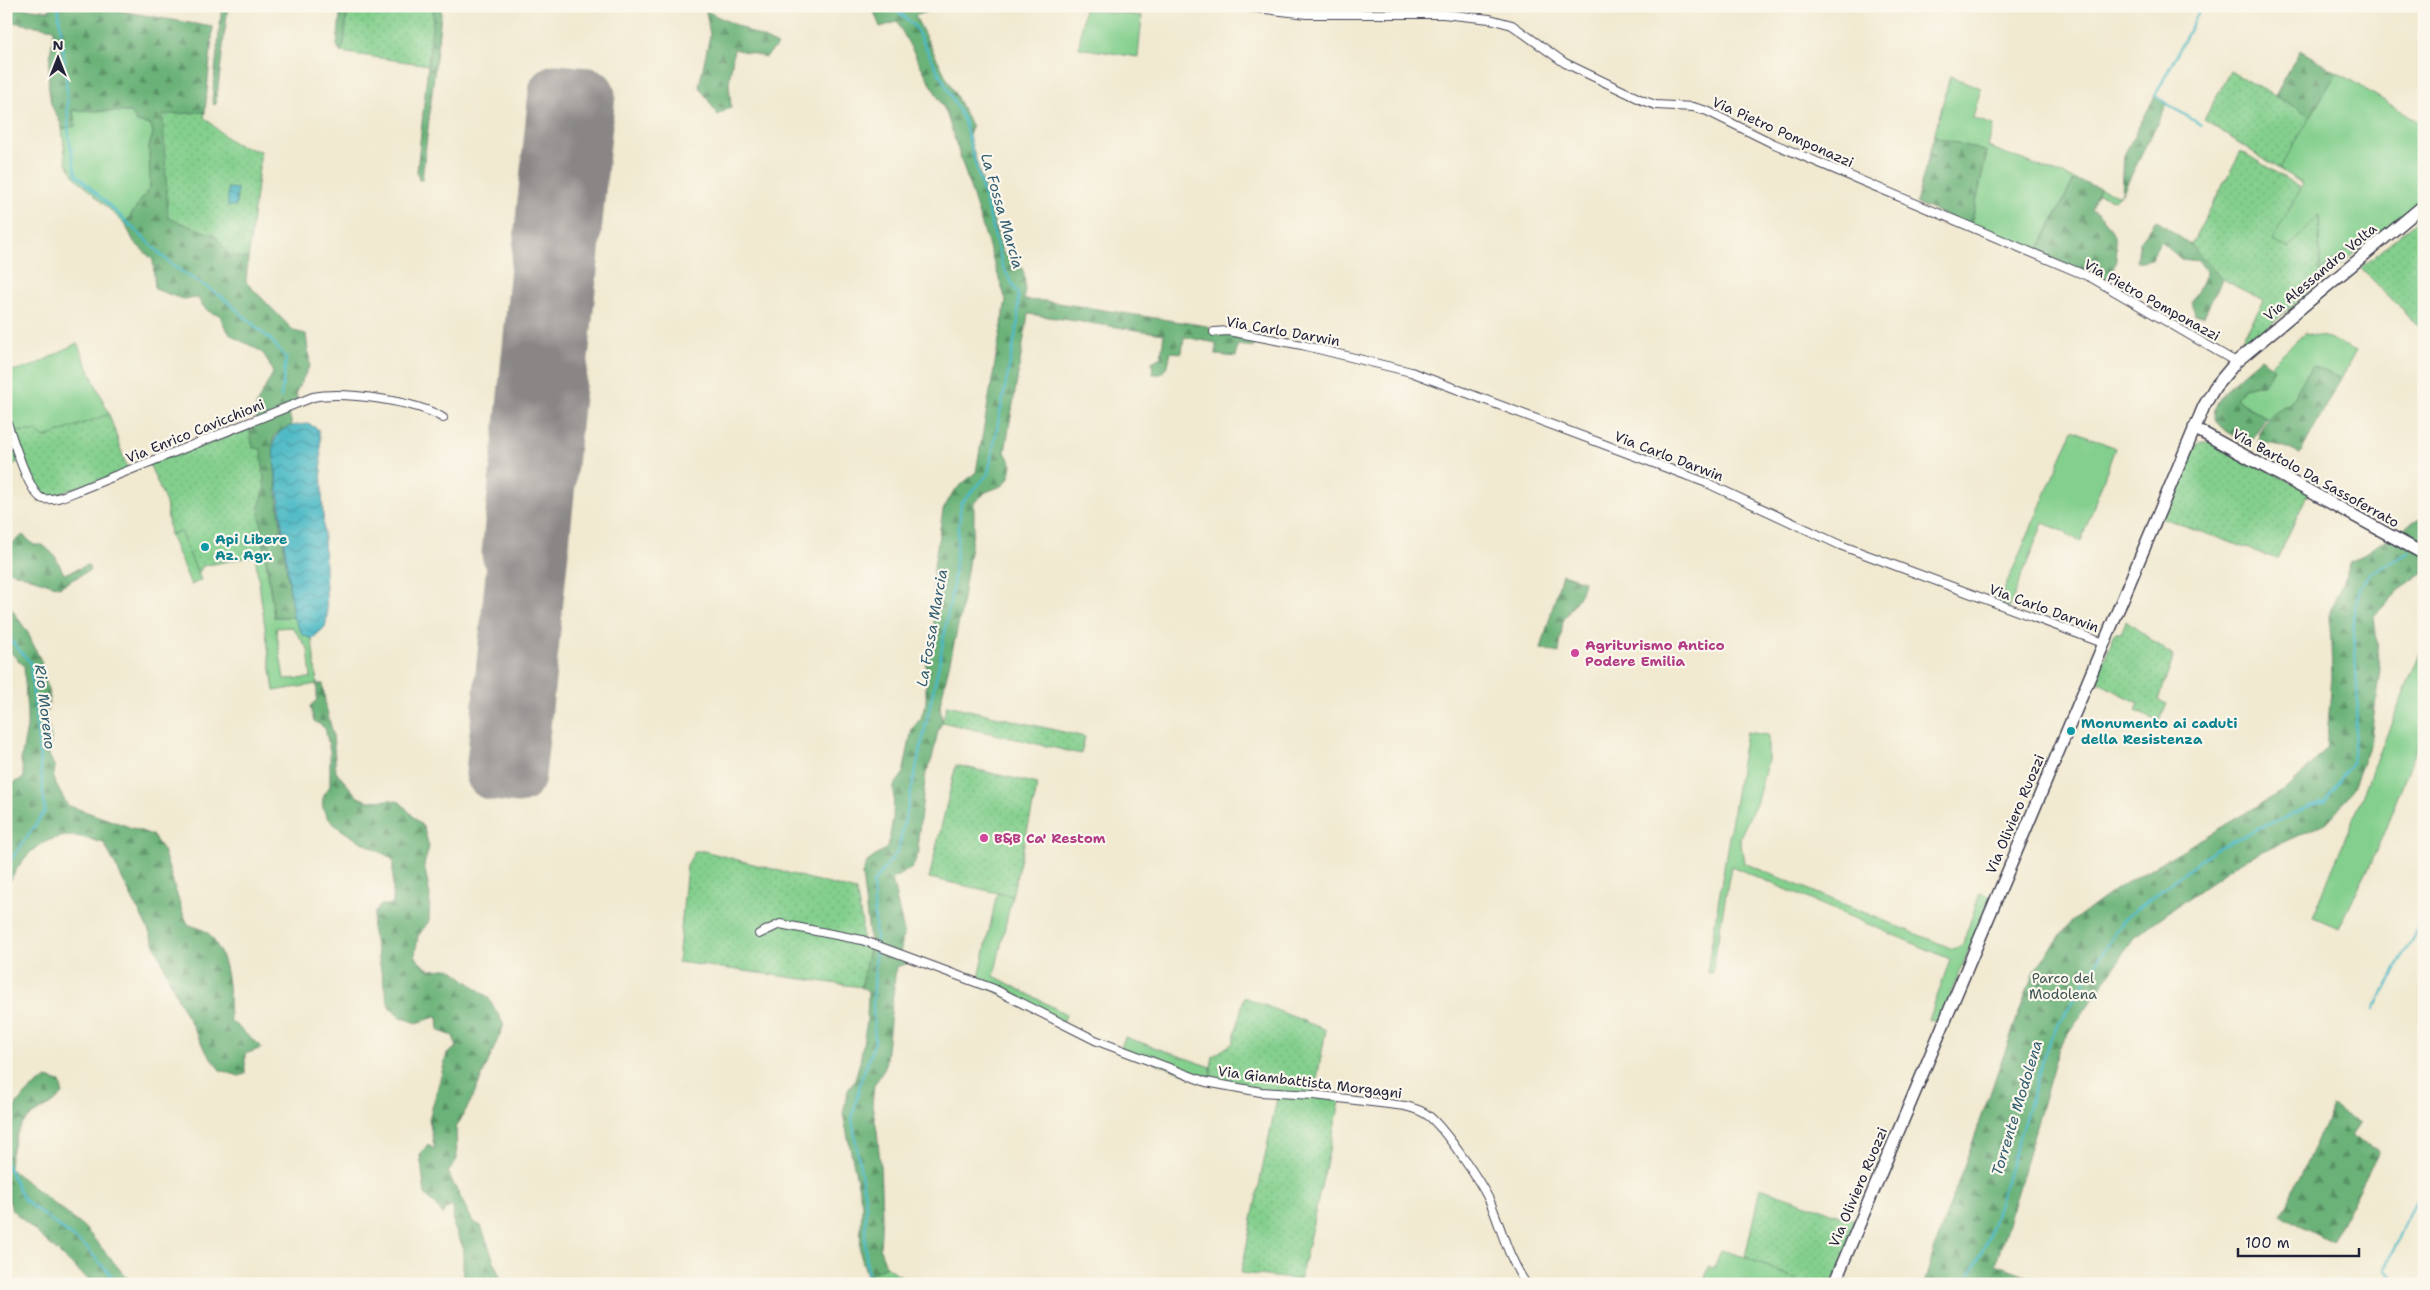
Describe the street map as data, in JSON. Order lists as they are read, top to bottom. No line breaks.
{"streets":{"street":["Via Pietro Pomponazzi","Via Alessandro Volta","Via Carlo Darwin","Via Enrico Cavicchioni","Via Bartolo Da Sassoferrato","Via Oliviero Ruozzi","Via Giambattista Morgagni"]},"crossings":[["Via Pietro Pomponazzi","Via Alessandro Volta"],["Via Pietro Pomponazzi","Via Oliviero Ruozzi"],["Via Alessandro Volta","Via Oliviero Ruozzi"],["Via Carlo Darwin","Via Oliviero Ruozzi"],["Via Bartolo Da Sassoferrato","Via Oliviero Ruozzi"]],"water":["La Fossa Marcia","Rio Moreno","Torrente Modolena"],"parks":["Parco del Modolena"],"places":["Api Libere Az. Agr.","Agriturismo Antico Podere Emilia","Monumento ai caduti della Resistenza","B&B Ca' Restom"],"scale_bar":"100 m","north":"top"}
